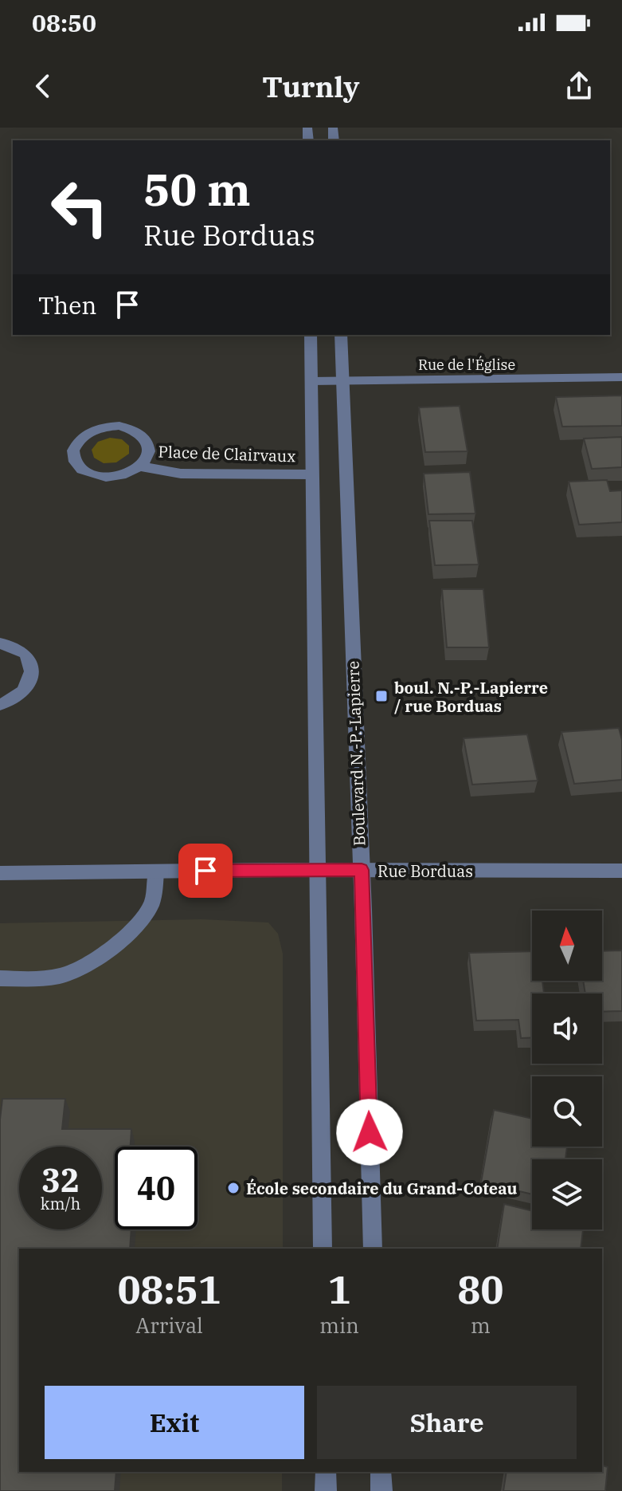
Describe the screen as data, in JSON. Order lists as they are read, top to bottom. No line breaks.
{"streets":{"street":["Rue de l'Église","Place de Clairvaux","Boulevard N.-P.-Lapierre","Rue Borduas"]},"crossings":[["Rue de l'Église","Boulevard N.-P.-Lapierre"],["Boulevard N.-P.-Lapierre","Rue Borduas"]],"places":{"transit":["boul. N.-P.-Lapierre / rue Borduas"],"other":["École secondaire du Grand-Coteau"]},"north":"top","page":{"status":"08:50","header":"Turnly","turn":["50 m","Rue Borduas"],"then":"Then","speed":"32 km/h","limit":"40","eta":["08:51","Arrival","1","min","80","m"],"buttons":["Exit","Share"]}}
